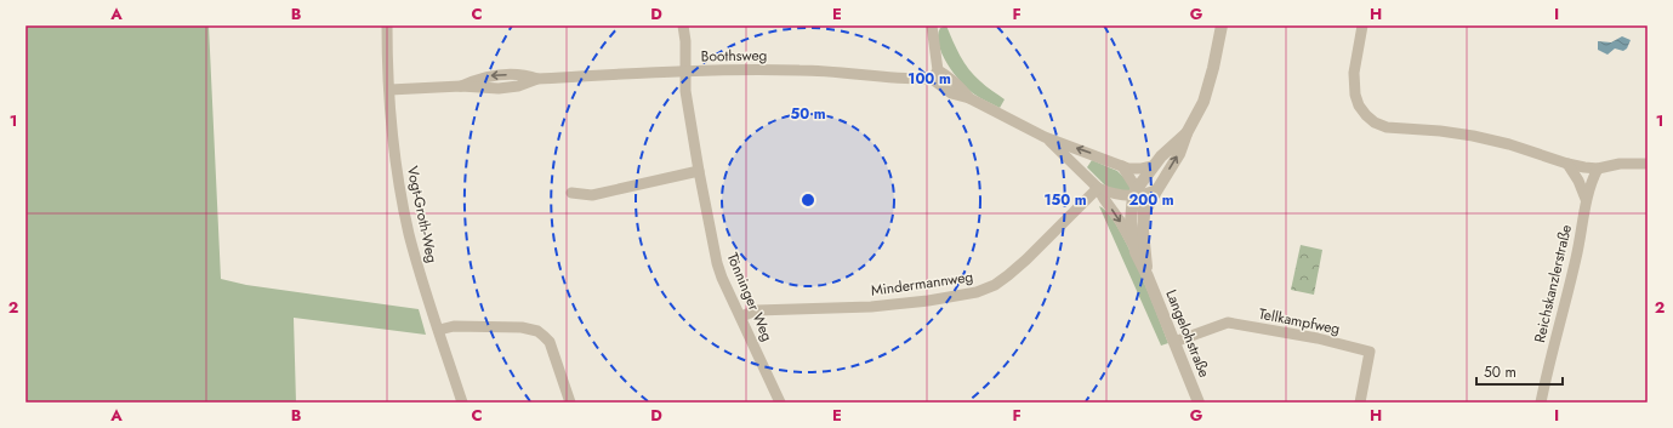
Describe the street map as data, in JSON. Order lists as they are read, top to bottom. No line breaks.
{"streets":{"street":["Boothsweg","Vogt-Groth-Weg","Mindermannweg","Reichskanzlerstraße","Tönninger Weg","Tellkampfweg","Langelohstraße"]},"crossings":[["Boothsweg","Vogt-Groth-Weg"],["Boothsweg","Tönninger Weg"],["Mindermannweg","Tönninger Weg"],["Tellkampfweg","Langelohstraße"]],"scale_bar":"50 m","grid":{"columns":["A","B","C","D","E","F","G","H","I"],"rows":["1","2"]},"rings":["100 m","50 m","150 m","200 m"]}
